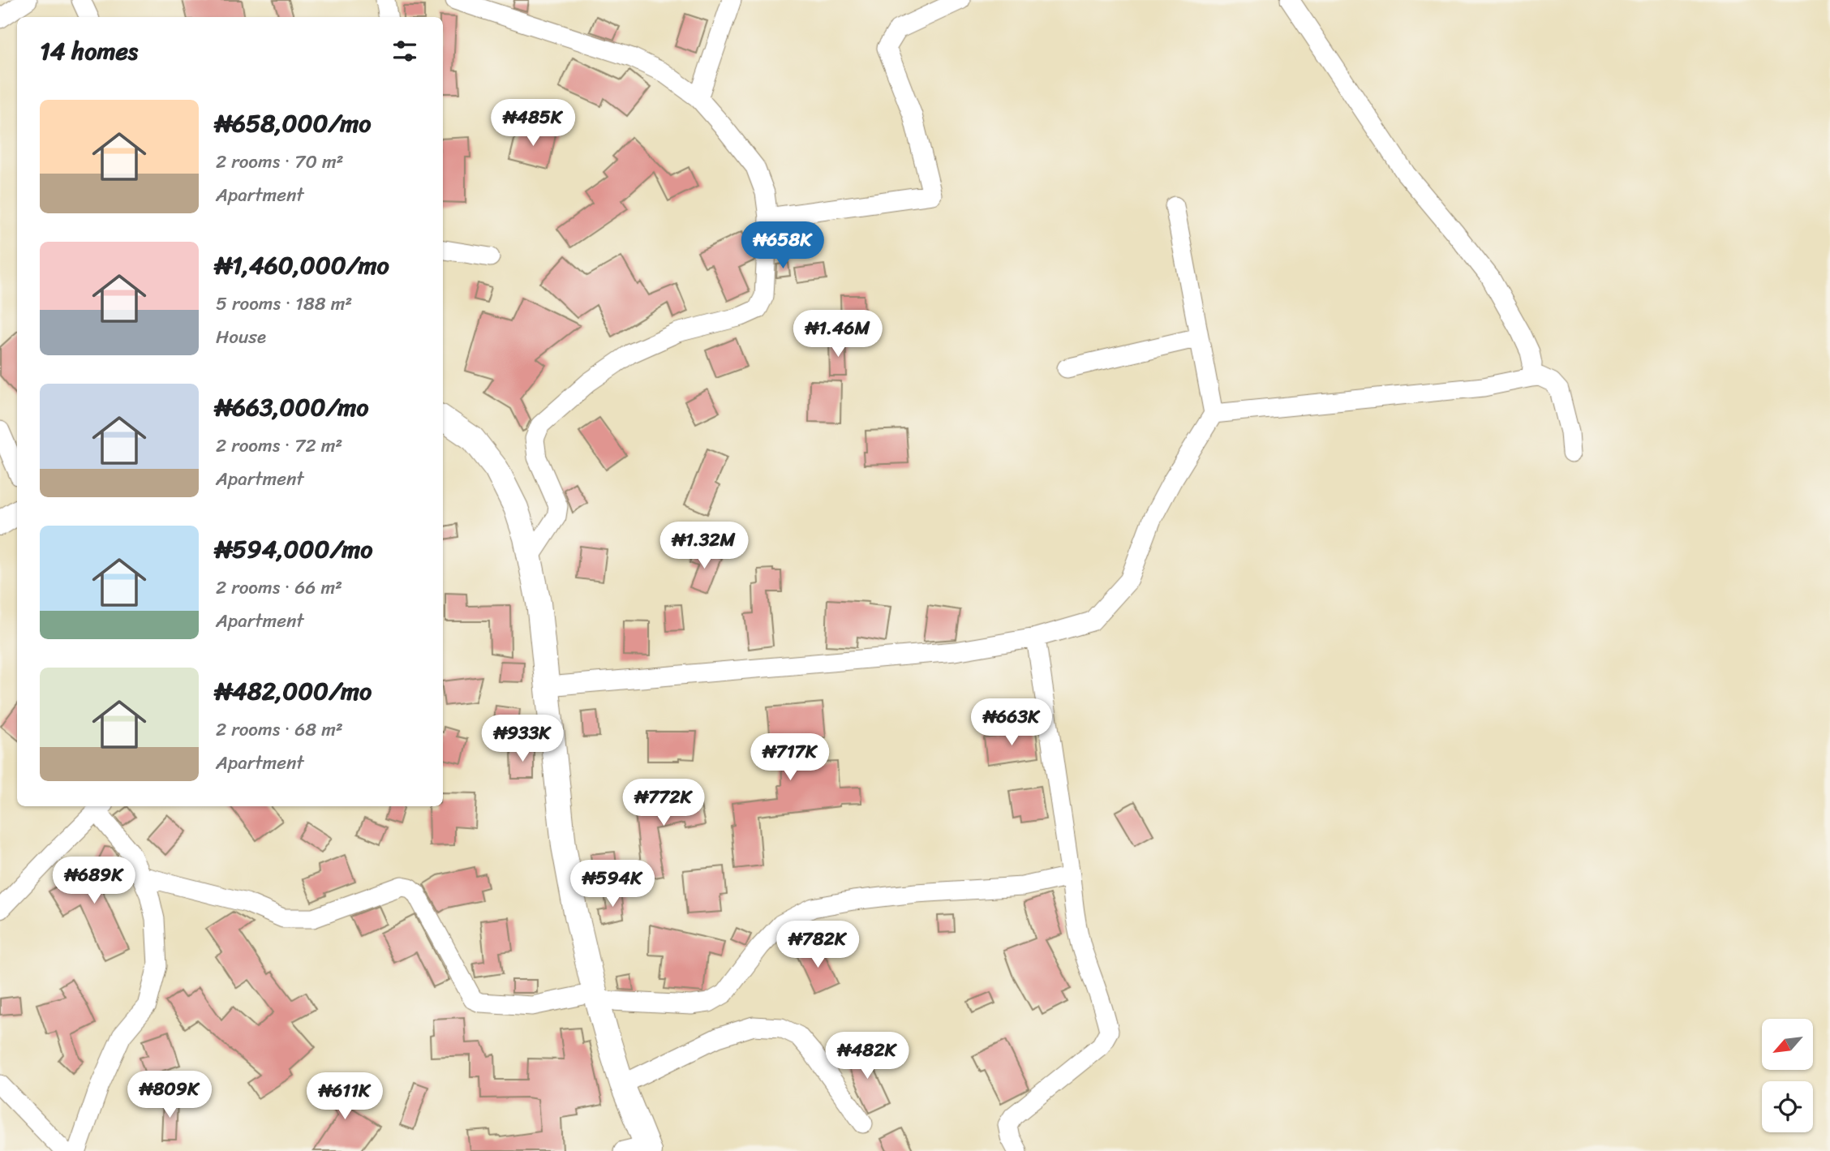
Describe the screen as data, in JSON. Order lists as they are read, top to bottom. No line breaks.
{"north":"bottom left","page":{"heading":"14 homes","list":[{"name":"₦658,000/mo","note":"2 rooms · 70 m² · Apartment"},{"name":"₦1,460,000/mo","note":"5 rooms · 188 m² · House"},{"name":"₦663,000/mo","note":"2 rooms · 72 m² · Apartment"},{"name":"₦594,000/mo","note":"2 rooms · 66 m² · Apartment"},{"name":"₦482,000/mo","note":"2 rooms · 68 m² · Apartment"}],"price":["₦485K","₦658K","₦1.46M","₦1.32M","₦663K","₦933K","₦717K","₦772K","₦689K","₦594K","₦782K","₦482K","₦809K","₦611K"]}}
